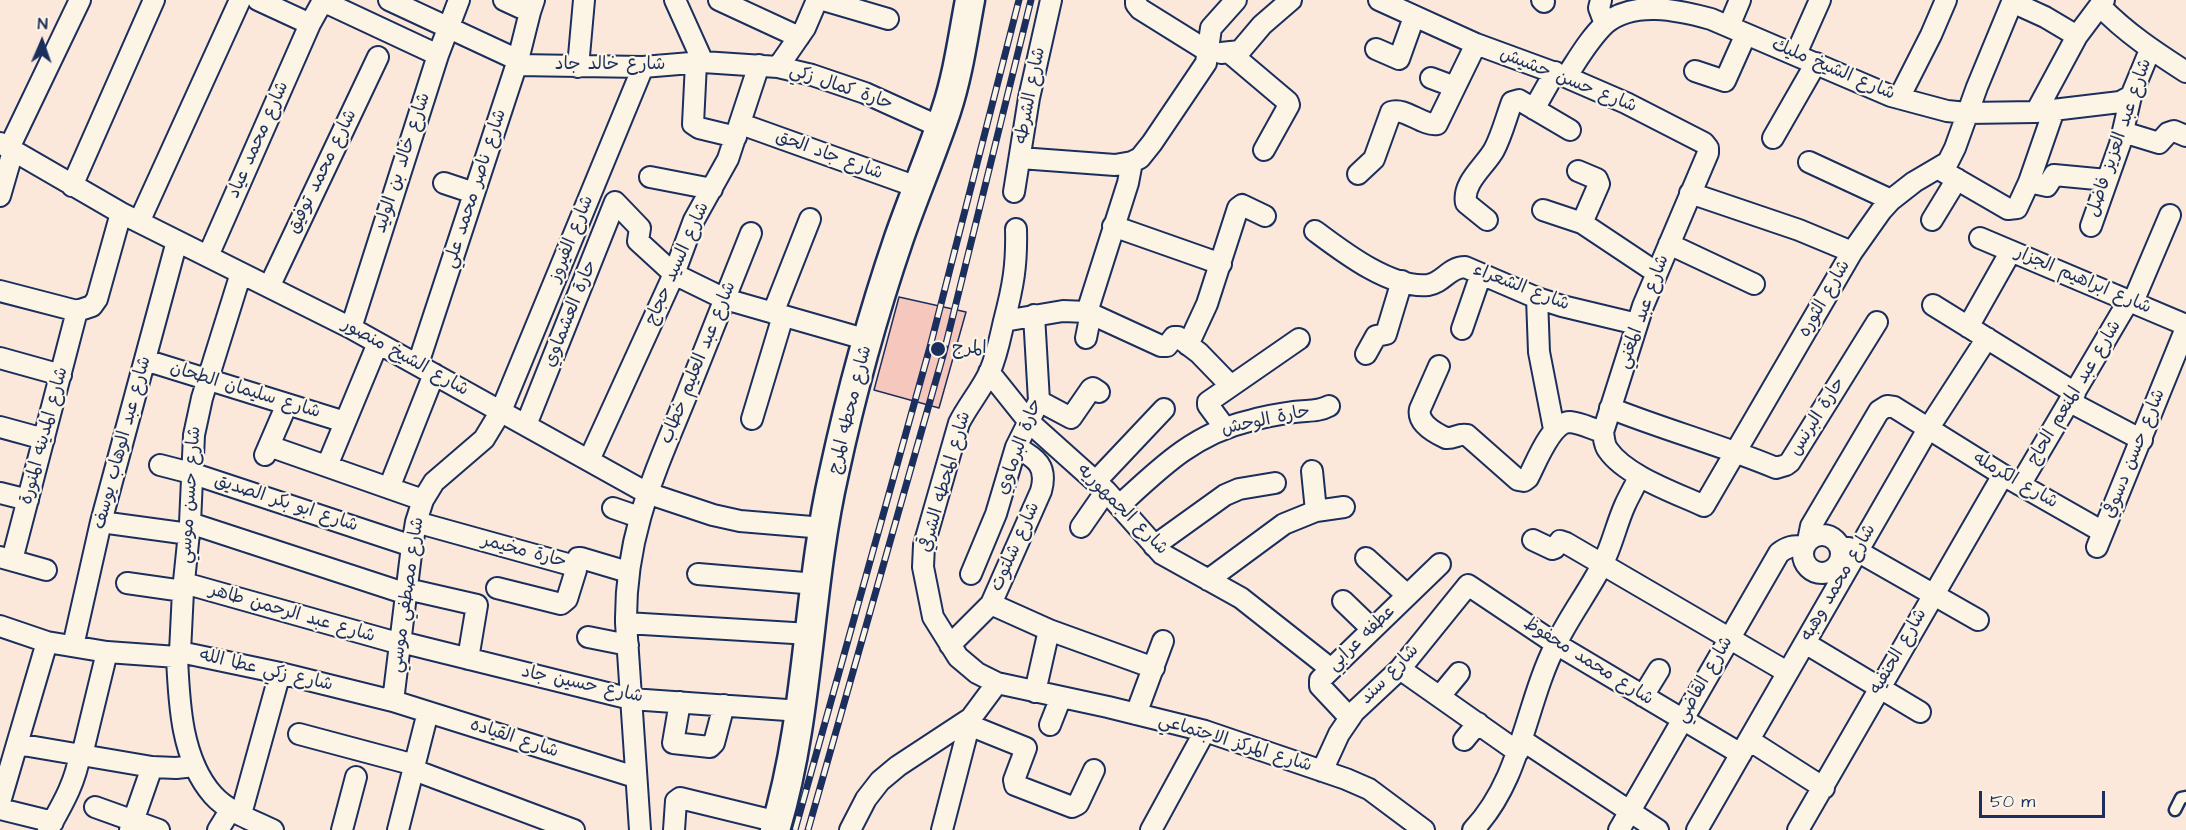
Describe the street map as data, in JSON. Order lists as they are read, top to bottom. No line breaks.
{"streets":{"main road":["شارع محطه المرج"],"street":["شارع خالد جاد","شارع الشيخ مليك","شارع حسن حشيش","حارة كمال زكي","شارع الشرطه","شارع عبد العزيز فاضل","شارع محمد عياد","شارع جاد الحق","شارع خالد بن الوليد","شارع محمد توفيق","شارع ناصر محمد علي","شارع الفيروز","شارع السيد حجاج","شارع ابراهيم الجزار","شارع الشعراء","شارع الثوره","شارع عبد المغني","حارة العشماوي","شارع الشيخ منصور","شارع عبد العليم خطاب","شارع سليمان الطحان","شارع عبد المنعم الحاج","حارة البرنس","حارة الوحش","شارع المدينه المنورة","شارع عبد الوهاب يوسف","حارة البرماوي","شارع حسن دسوقي","شارع الكرمله","شارع المحطه الشرقي","شارع حسن موسي","شارع ابو بكر الصديق","شارع الجمهوريه","شارع شلتوت","حارة مخيمر","شارع محمد وهبه","شارع مصطفي موسي","شارع عبد الرحمن طاهر","عطفه عرابي","شارع الحنفيه","شارع محمد محفوظ","شارع زكي عطا الله","شارع سند","شارع القاضي","شارع حسين جاد","شارع القياده","شارع المركز الاجتماعي"]},"crossings":[["شارع خالد جاد","حارة كمال زكي"],["شارع خالد جاد","شارع جاد الحق"],["شارع خالد جاد","شارع ناصر محمد علي"],["شارع خالد جاد","شارع الفيروز"],["شارع الشيخ مليك","شارع حسن حشيش"],["شارع الشيخ مليك","شارع عبد العزيز فاضل"],["شارع الشيخ مليك","شارع الثوره"],["شارع حسن حشيش","شارع عبد المغني"],["حارة كمال زكي","شارع جاد الحق"],["حارة كمال زكي","شارع السيد حجاج"],["حارة كمال زكي","شارع محطه المرج"],["شارع محمد عياد","شارع خالد بن الوليد"],["شارع محمد عياد","شارع الشيخ منصور"],["شارع جاد الحق","شارع السيد حجاج"],["شارع جاد الحق","شارع محطه المرج"],["شارع خالد بن الوليد","شارع الشيخ منصور"],["شارع محمد توفيق","شارع الشيخ منصور"],["شارع ناصر محمد علي","شارع الشيخ منصور"],["شارع الفيروز","شارع الشيخ منصور"],["شارع الفيروز","شارع مصطفي موسي"],["شارع السيد حجاج","حارة العشماوي"],["شارع السيد حجاج","شارع الشيخ منصور"],["شارع ابراهيم الجزار","شارع عبد المنعم الحاج"],["شارع ابراهيم الجزار","شارع حسن دسوقي"],["شارع الشعراء","شارع عبد المغني"],["شارع الثوره","حارة البرنس"],["حارة العشماوي","شارع الشيخ منصور"],["شارع الشيخ منصور","شارع عبد العليم خطاب"],["شارع الشيخ منصور","شارع محطه المرج"],["شارع الشيخ منصور","شارع عبد الوهاب يوسف"],["شارع الشيخ منصور","شارع حسن موسي"],["شارع الشيخ منصور","شارع مصطفي موسي"],["شارع عبد العليم خطاب","حارة مخيمر"],["شارع عبد العليم خطاب","شارع حسين جاد"],["شارع عبد العليم خطاب","شارع القياده"],["شارع سليمان الطحان","شارع عبد الوهاب يوسف"],["شارع سليمان الطحان","شارع حسن موسي"],["شارع عبد المنعم الحاج","شارع الكرمله"],["شارع محطه المرج","شارع حسين جاد"],["حارة الوحش","شارع الجمهوريه"],["شارع عبد الوهاب يوسف","شارع زكي عطا الله"],["حارة البرماوي","شارع الجمهوريه"],["حارة البرماوي","شارع شلتوت"],["شارع حسن دسوقي","شارع الكرمله"],["شارع الكرمله","شارع محمد وهبه"],["شارع الكرمله","شارع الحنفيه"],["شارع المحطه الشرقي","شارع الجمهوريه"],["شارع المحطه الشرقي","شارع شلتوت"],["شارع المحطه الشرقي","شارع المركز الاجتماعي"],["شارع حسن موسي","شارع ابو بكر الصديق"],["شارع حسن موسي","شارع عبد الرحمن طاهر"],["شارع حسن موسي","شارع زكي عطا الله"],["شارع ابو بكر الصديق","شارع مصطفي موسي"],["شارع الجمهوريه","عطفه عرابي"],["حارة مخيمر","شارع مصطفي موسي"],["شارع محمد وهبه","شارع محمد محفوظ"],["شارع محمد وهبه","شارع القاضي"],["شارع مصطفي موسي","شارع عبد الرحمن طاهر"],["شارع مصطفي موسي","شارع زكي عطا الله"],["شارع مصطفي موسي","شارع حسين جاد"],["شارع مصطفي موسي","شارع القياده"],["شارع عبد الرحمن طاهر","شارع حسين جاد"],["عطفه عرابي","شارع سند"],["شارع الحنفيه","شارع محمد محفوظ"],["شارع محمد محفوظ","شارع سند"],["شارع محمد محفوظ","شارع القاضي"],["شارع زكي عطا الله","شارع القياده"],["شارع سند","شارع المركز الاجتماعي"]],"places":["المرج"],"scale_bar":"50 m","north":"top"}
